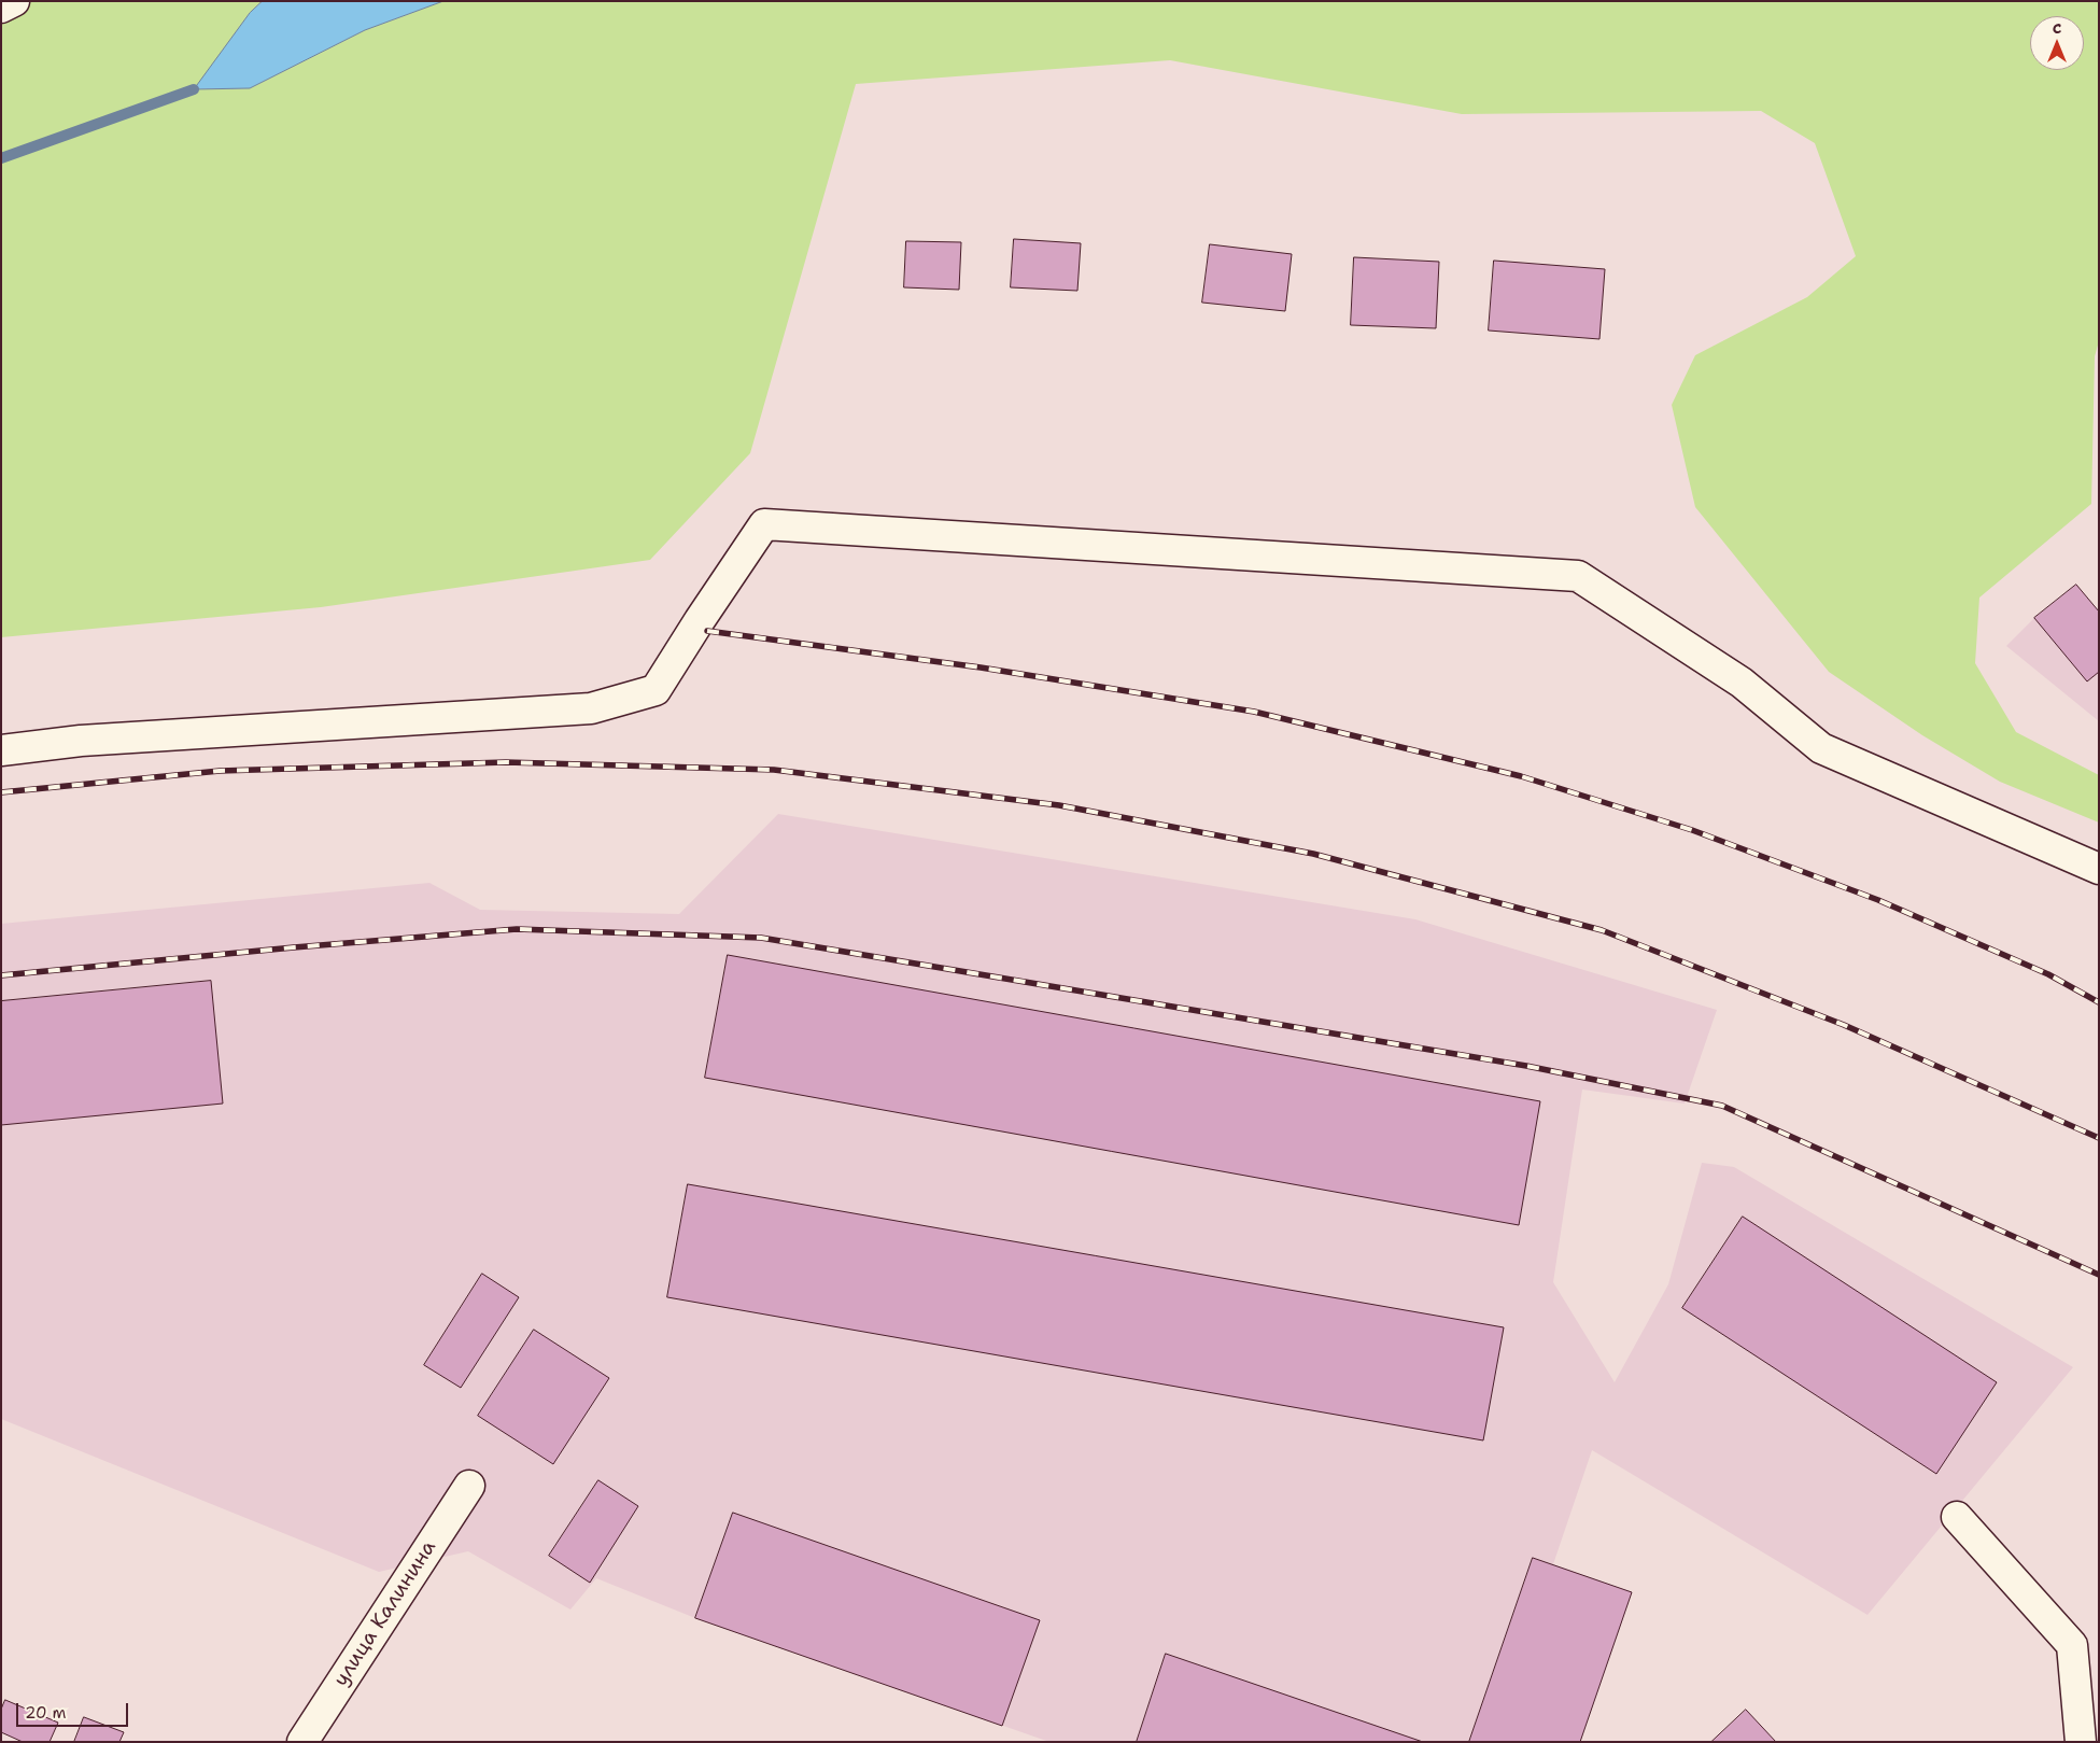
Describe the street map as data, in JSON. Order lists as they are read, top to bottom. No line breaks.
{"streets":{"street":["улица Калинина"]},"scale_bar":"20 m","north":"top"}
